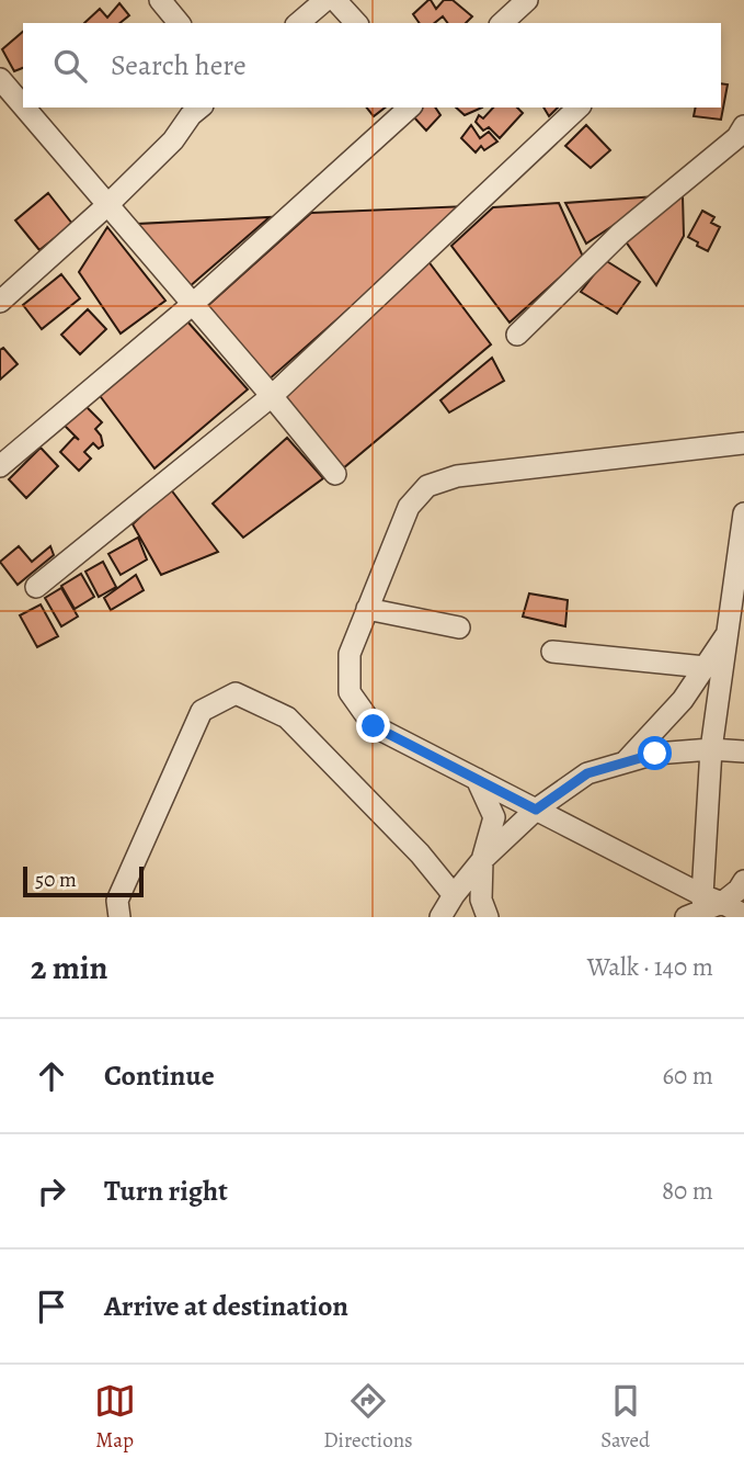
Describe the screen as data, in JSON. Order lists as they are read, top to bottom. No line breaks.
{"scale_bar":"50 m","page":{"search":"Search here","scale":"50 m","heading":["2 min","Walk · 140 m"],"list":[["Continue","60 m"],["Turn right","80 m"],"Arrive at destination"],"nav":["Map","Directions","Saved"]}}
